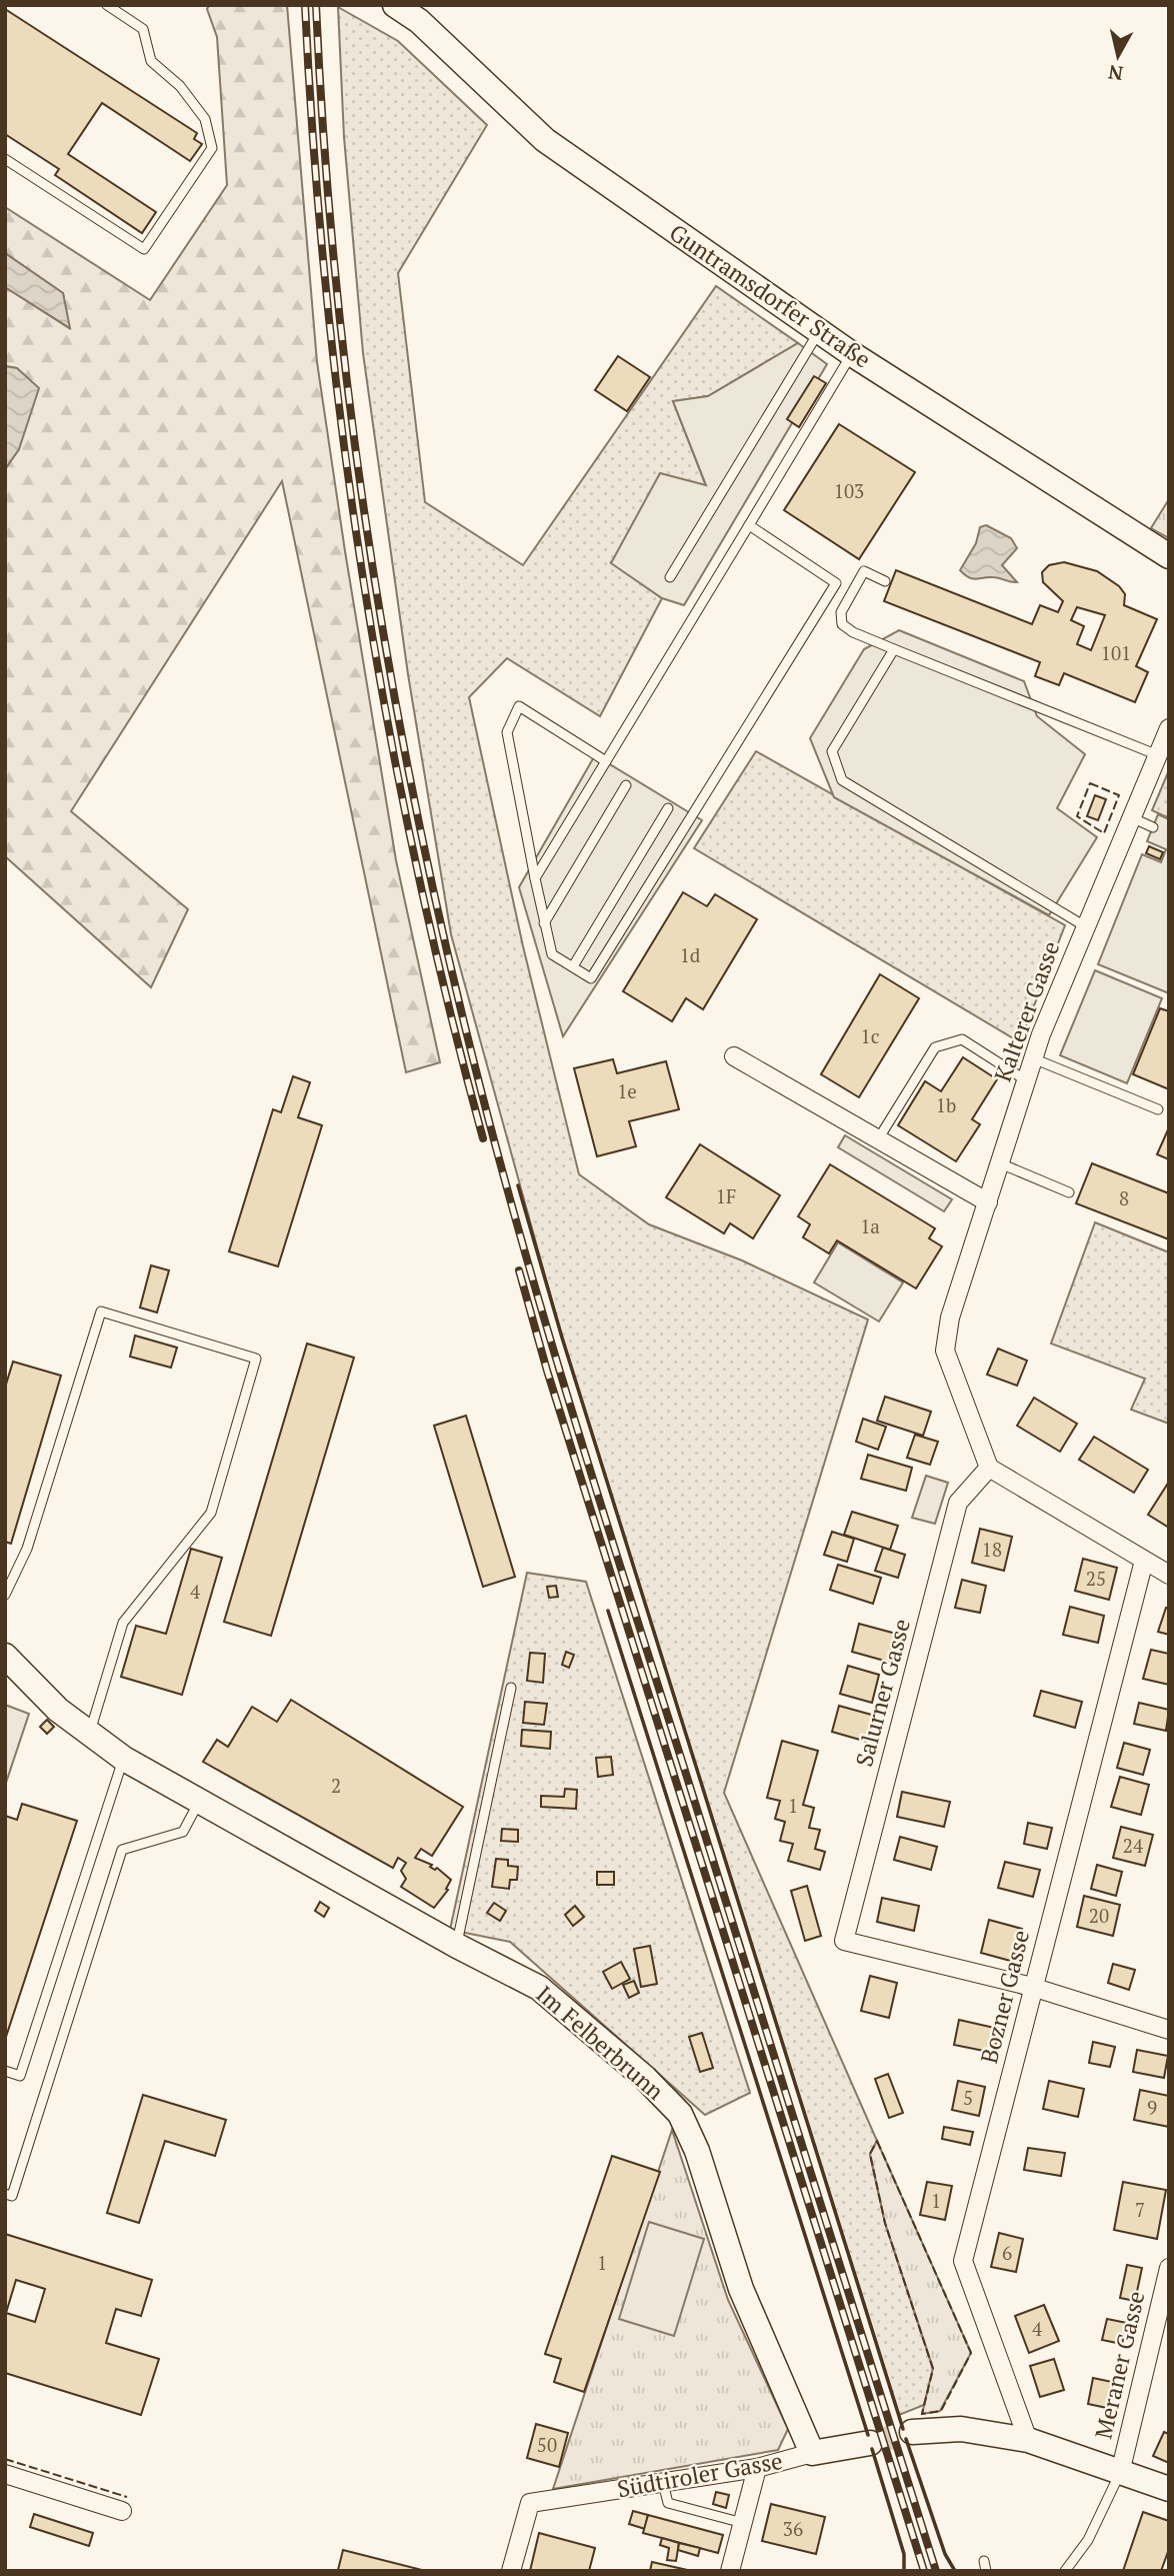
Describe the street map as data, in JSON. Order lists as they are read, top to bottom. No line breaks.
{"streets":{"street":["Guntramsdorfer Straße","Kalterer Gasse","Salurner Gasse","Bozner Gasse","Im Felberbrunn","Meraner Gasse","Südtiroler Gasse"]},"crossings":[["Kalterer Gasse","Salurner Gasse"],["Salurner Gasse","Bozner Gasse"],["Im Felberbrunn","Südtiroler Gasse"]],"house_numbers":["103","101","1d","1c","1e","1b","1F","8","1a","18","25","4","2","1","24","20","5","9","1","7","6","1","4","50","36"],"north":"bottom"}
